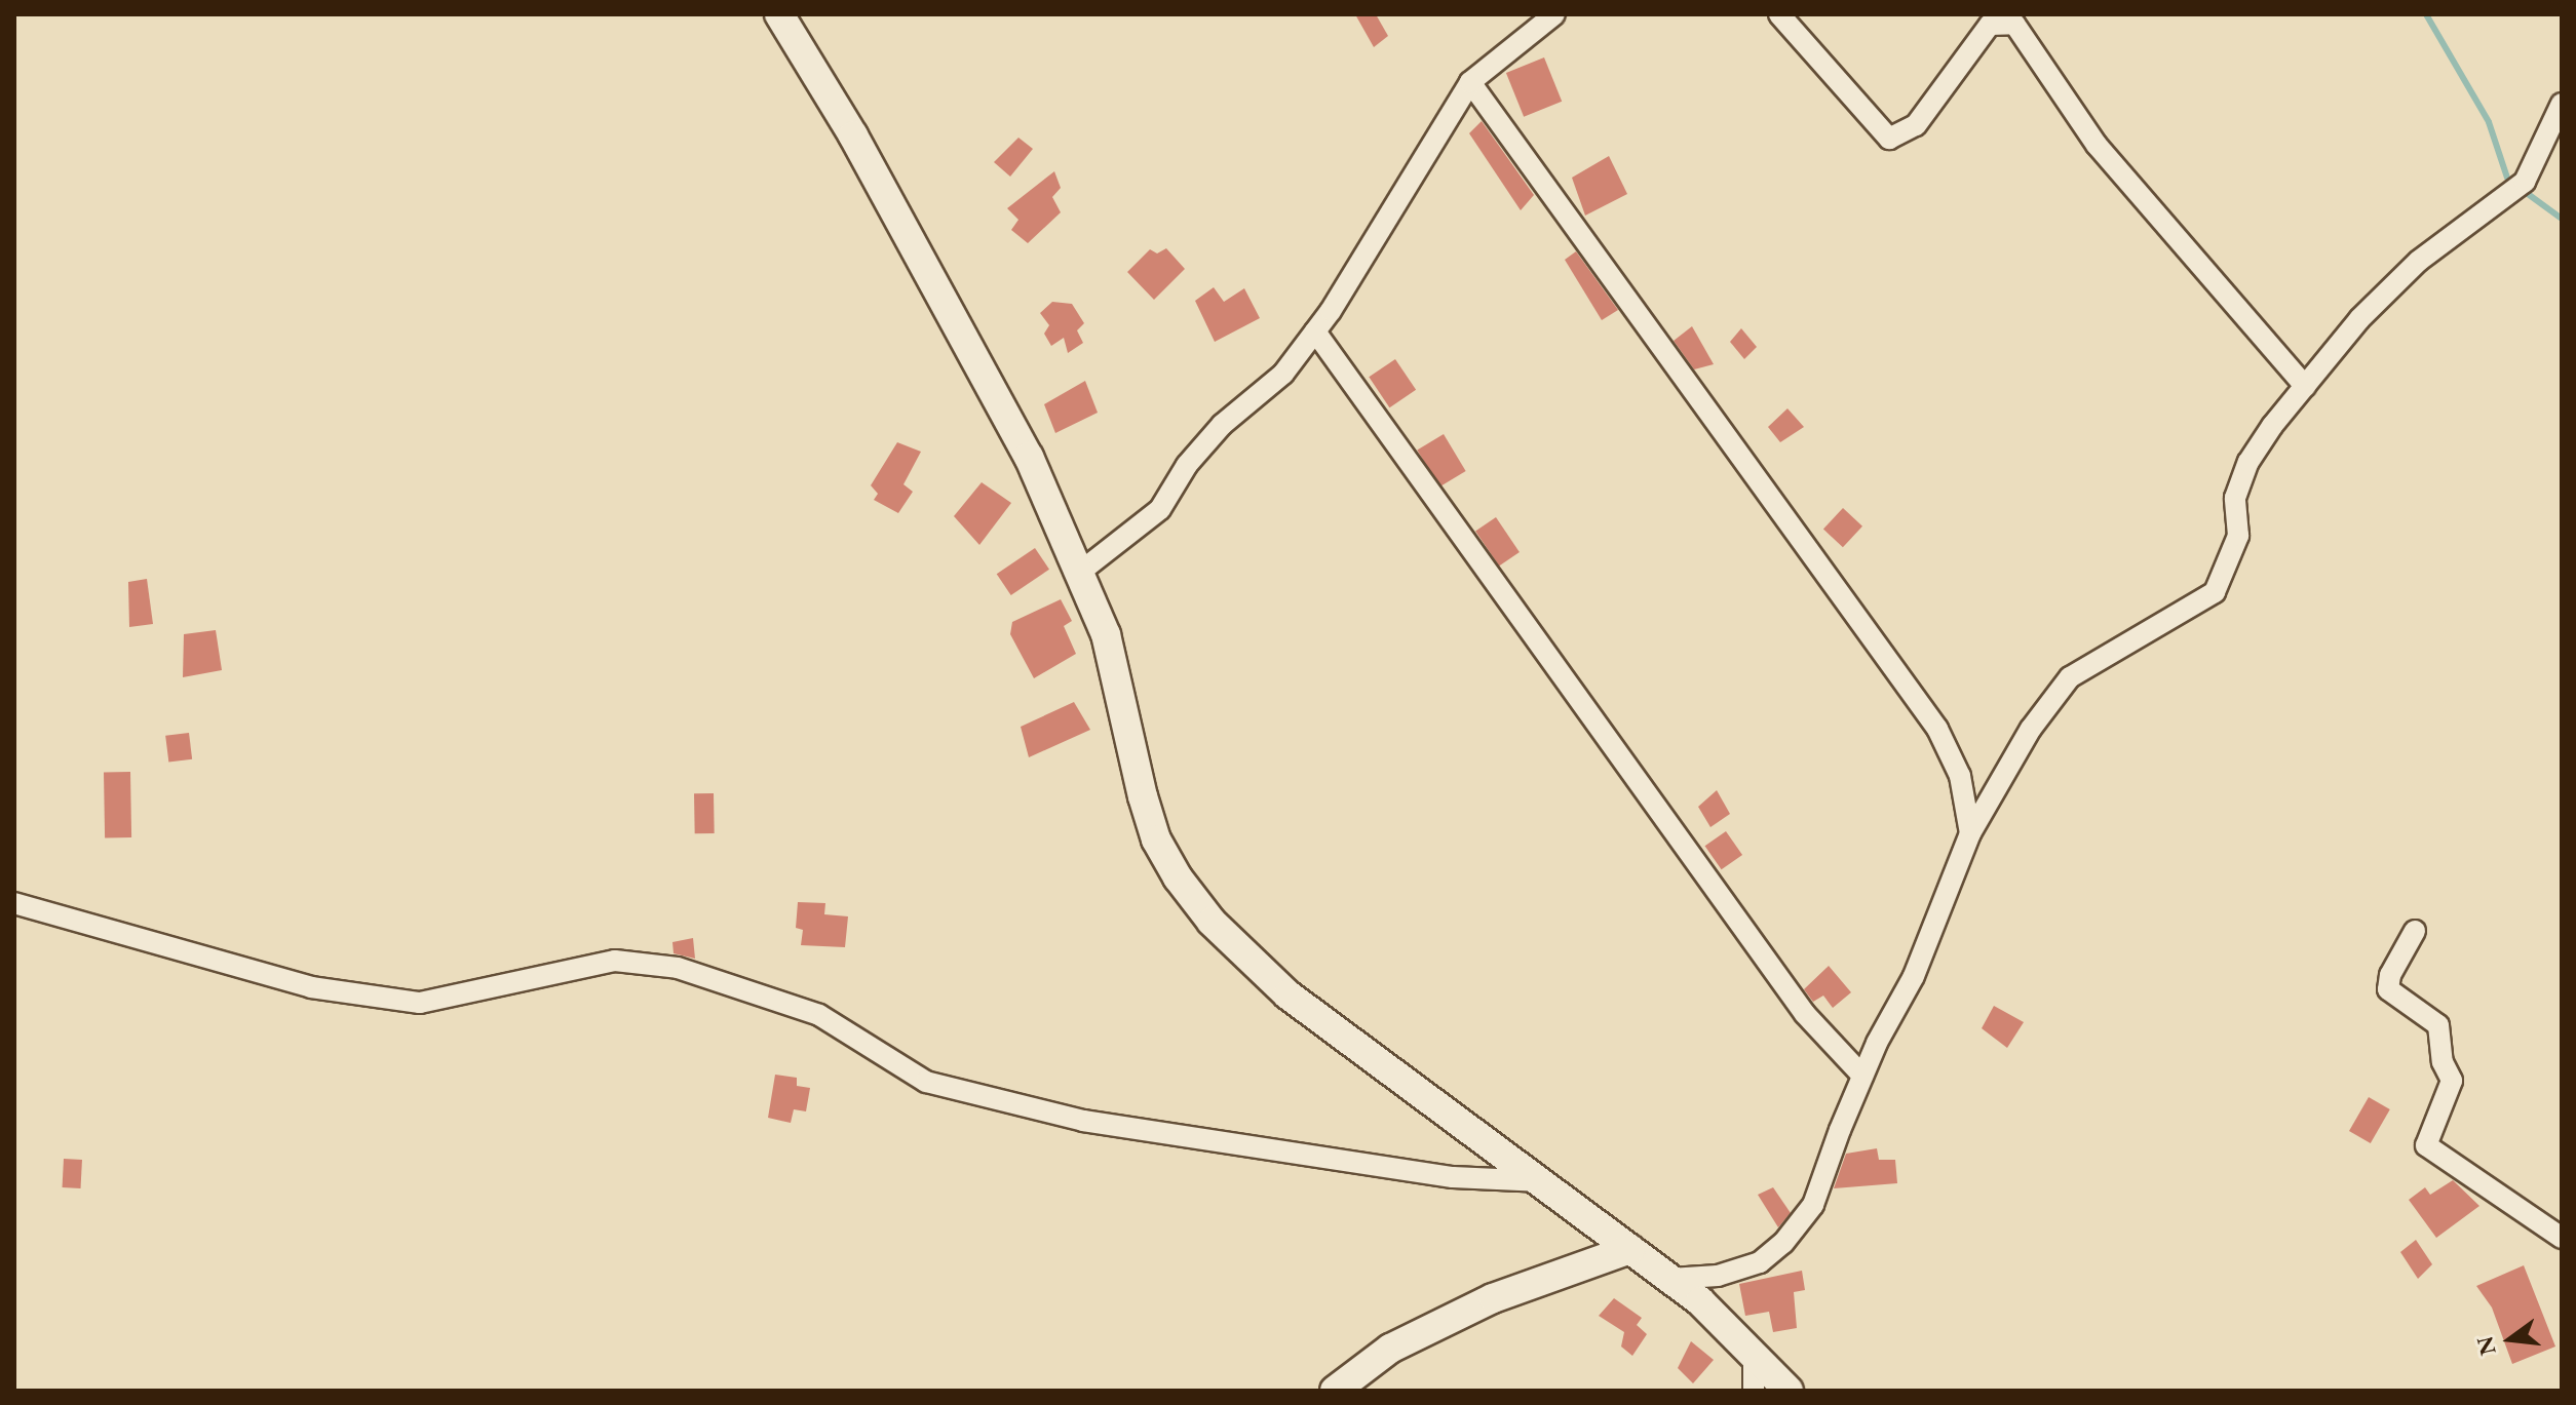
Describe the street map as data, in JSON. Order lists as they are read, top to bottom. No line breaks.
{"north":"left"}
